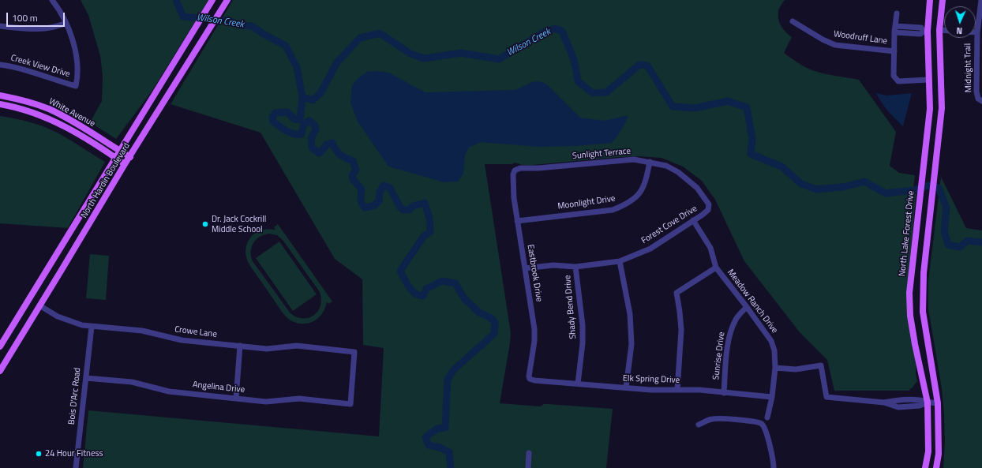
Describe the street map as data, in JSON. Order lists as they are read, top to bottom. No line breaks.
{"streets":{"main road":["White Avenue","North Hardin Boulevard","North Lake Forest Drive"],"street":["Woodruff Lane","Creek View Drive","Midnight Trail","Sunlight Terrace","Moonlight Drive","Forest Cove Drive","Eastbrook Drive","Meadow Ranch Drive","Shady Bend Drive","Crowe Lane","Sunrise Drive","Elk Spring Drive","Angelina Drive","Bois D'Arc Road"]},"crossings":[["White Avenue","North Hardin Boulevard"],["Sunlight Terrace","Moonlight Drive"],["Sunlight Terrace","Forest Cove Drive"],["Sunlight Terrace","Eastbrook Drive"],["North Hardin Boulevard","Crowe Lane"],["Moonlight Drive","Eastbrook Drive"],["Forest Cove Drive","Eastbrook Drive"],["Forest Cove Drive","Meadow Ranch Drive"],["Forest Cove Drive","Shady Bend Drive"],["Eastbrook Drive","Elk Spring Drive"],["Meadow Ranch Drive","Sunrise Drive"],["Meadow Ranch Drive","Elk Spring Drive"],["Shady Bend Drive","Elk Spring Drive"],["Crowe Lane","Angelina Drive"],["Crowe Lane","Bois D'Arc Road"],["Sunrise Drive","Elk Spring Drive"],["Angelina Drive","Bois D'Arc Road"]],"water":["Wilson Creek"],"places":["Dr. Jack Cockrill Middle School","24 Hour Fitness"],"scale_bar":"100 m","north":"bottom"}
